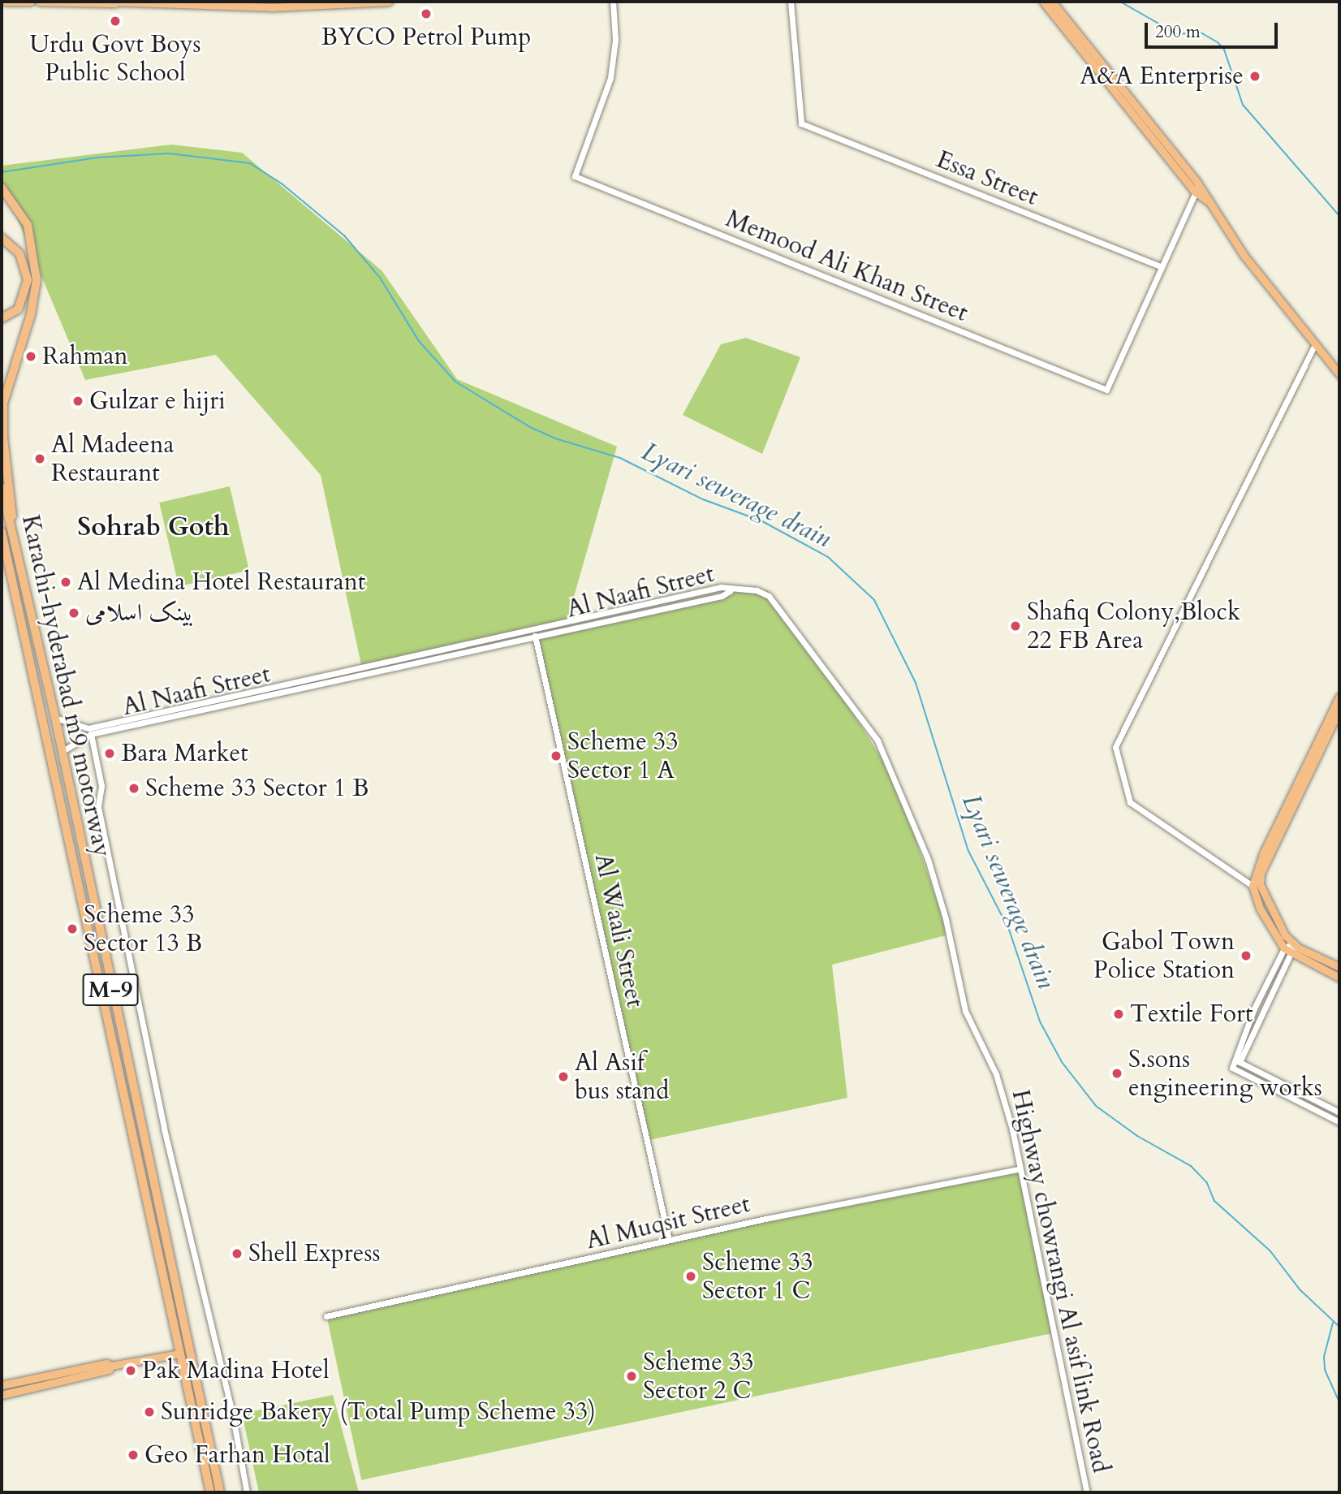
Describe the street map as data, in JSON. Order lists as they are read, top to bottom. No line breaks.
{"streets":{"highway":["Karachi-hyderabad m9 motorway","M-9"],"street":["Essa Street","Memood Ali Khan Street","Al Naafi Street","Al Waali Street","Al Muqsit Street","Highway chowrangi Al asif link Road"]},"crossings":[["Essa Street","Memood Ali Khan Street"],["Al Naafi Street","Karachi-hyderabad m9 motorway"],["Al Naafi Street","Al Waali Street"],["Al Naafi Street","Highway chowrangi Al asif link Road"],["Al Waali Street","Al Muqsit Street"],["Al Muqsit Street","Highway chowrangi Al asif link Road"]],"districts":["Sohrab Goth"],"water":["Lyari sewerage drain"],"places":["BYCO Petrol Pump","Urdu Govt Boys Public School","A&A Enterprise","Rahman","Gulzar e hijri","Al Madeena Restaurant","Al Medina Hotel Restaurant","بینک اسلامی","Shafiq Colony,Block 22 FB Area","Bara Market","Scheme 33 Sector 1 A","Scheme 33 Sector 1 B","Scheme 33 Sector 13 B","Gabol Town Police Station","Textile Fort","S.sons engineering works","Al Asif bus stand","Shell Express","Scheme 33 Sector 1 C","Pak Madina Hotel","Scheme 33 Sector 2 C","Sunridge Bakery (Total Pump Scheme 33)","Geo Farhan Hotal"],"scale_bar":"200 m"}
